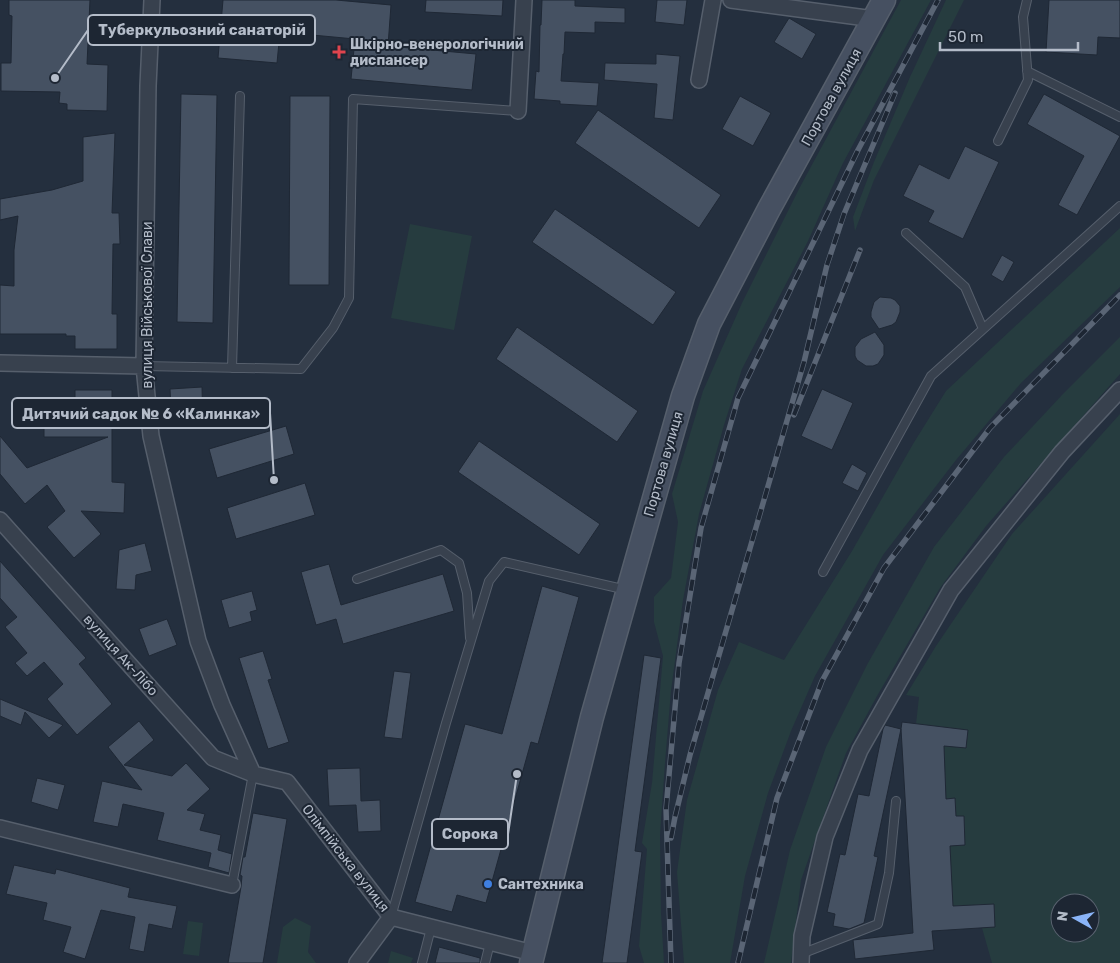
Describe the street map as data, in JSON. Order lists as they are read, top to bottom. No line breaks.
{"streets":{"main road":["Портова вулиця"],"street":["вулиця Військової Слави","вулиця Ак-Лібо","Олімпійська вулиця"]},"crossings":[["Портова вулиця","Олімпійська вулиця"],["вулиця Військової Слави","вулиця Ак-Лібо"],["вулиця Військової Слави","Олімпійська вулиця"],["вулиця Ак-Лібо","Олімпійська вулиця"]],"places":{"health":["Шкірно-венерологічний диспансер"],"other":["Туберкульозний санаторій","Дитячий садок № 6 «Калинка»","Сорока","Сантехника"]},"scale_bar":"50 m","north":"left"}
